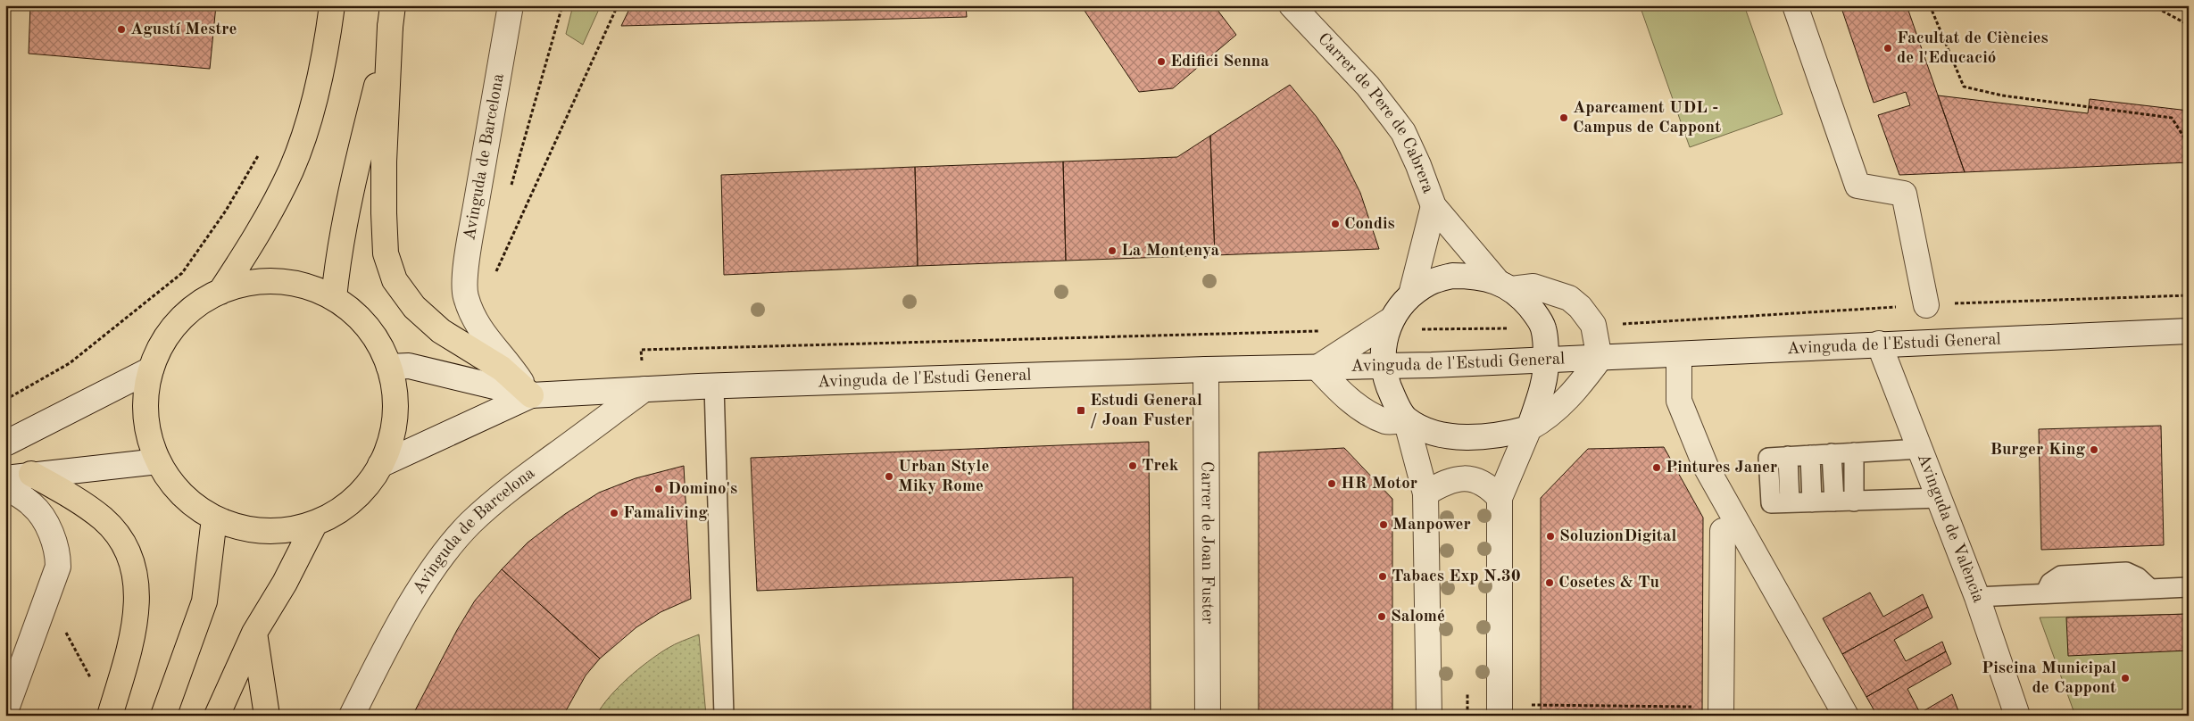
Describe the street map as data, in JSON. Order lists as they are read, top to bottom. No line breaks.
{"streets":{"street":["Carrer de Pere de Cabrera","Avinguda de Barcelona","Avinguda de l'Estudi General","Avinguda de València","Carrer de Joan Fuster"]},"crossings":[["Avinguda de Barcelona","Avinguda de l'Estudi General"],["Avinguda de l'Estudi General","Avinguda de València"],["Avinguda de l'Estudi General","Carrer de Joan Fuster"]],"places":{"other":["Agustí Mestre","Facultat de Ciències de l'Educació","Edifici Senna","Aparcament UDL - Campus de Cappont","Condis","La Montenya","Burger King","Trek","Pintures Janer","Urban Style Miky Rome","HR Motor","Domino's","Famaliving","Manpower","SoluzionDigital","Tabacs Exp N.30","Cosetes & Tu","Salomé","Piscina Municipal de Cappont"],"transit":["Estudi General / Joan Fuster"]}}
